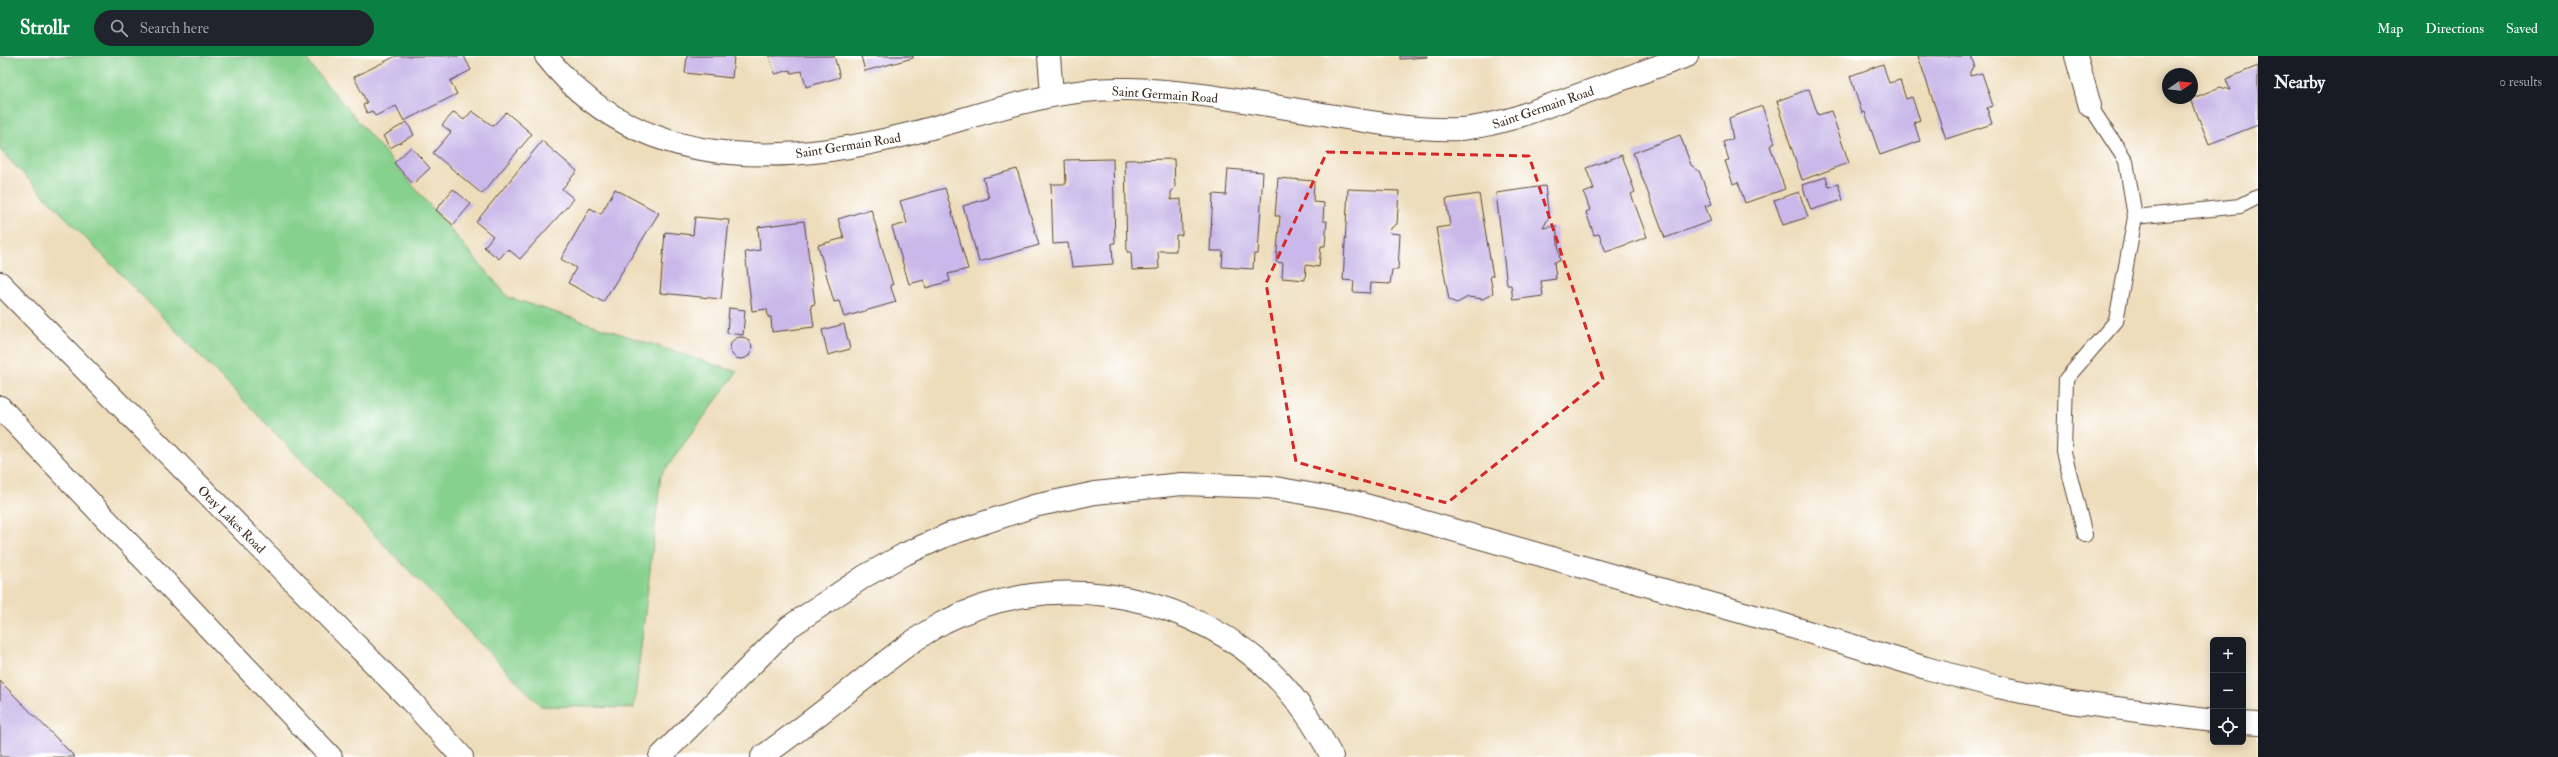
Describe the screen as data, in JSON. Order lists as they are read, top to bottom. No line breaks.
{"streets":{"main road":["Saint Germain Road","Otay Lakes Road"]},"north":"right","page":{"header":"Strollr","search":"Search here","nav":["Map","Directions","Saved"],"heading":["Nearby","0 results"],"map_buttons":["+","−"]}}
